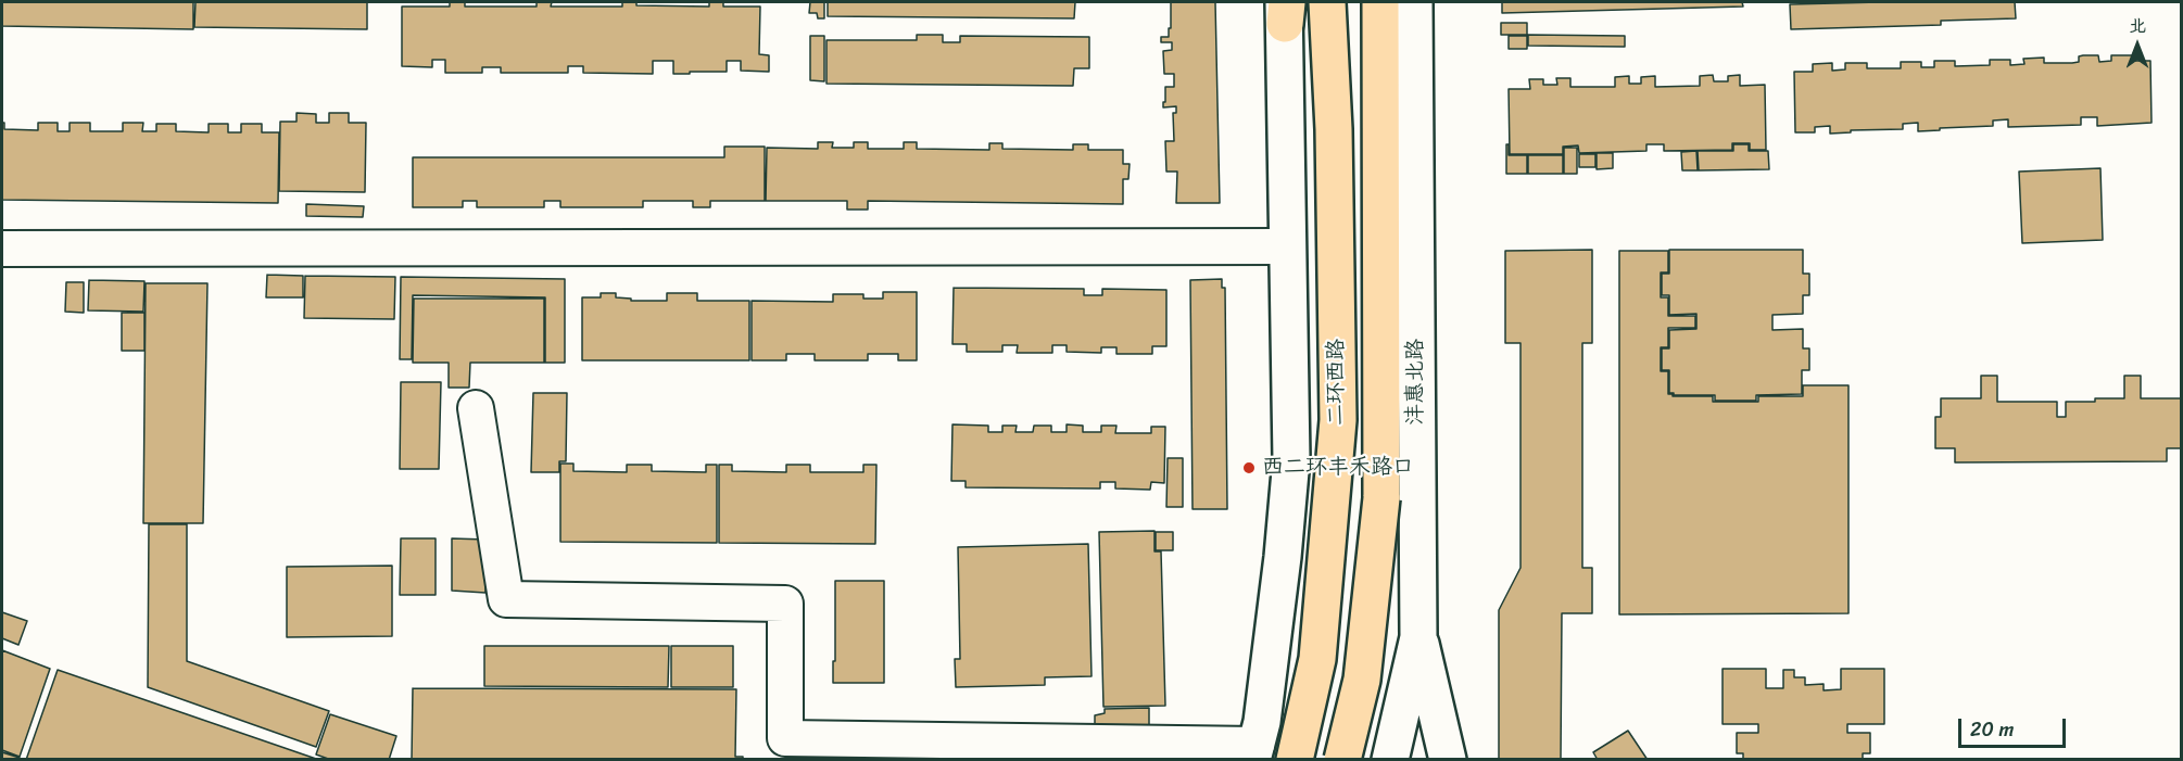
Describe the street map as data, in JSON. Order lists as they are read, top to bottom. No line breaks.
{"streets":{"highway":["二环西路"],"main road":["沣惠北路"]},"places":["西二环丰禾路口"],"scale_bar":"20 m","north":"top"}
